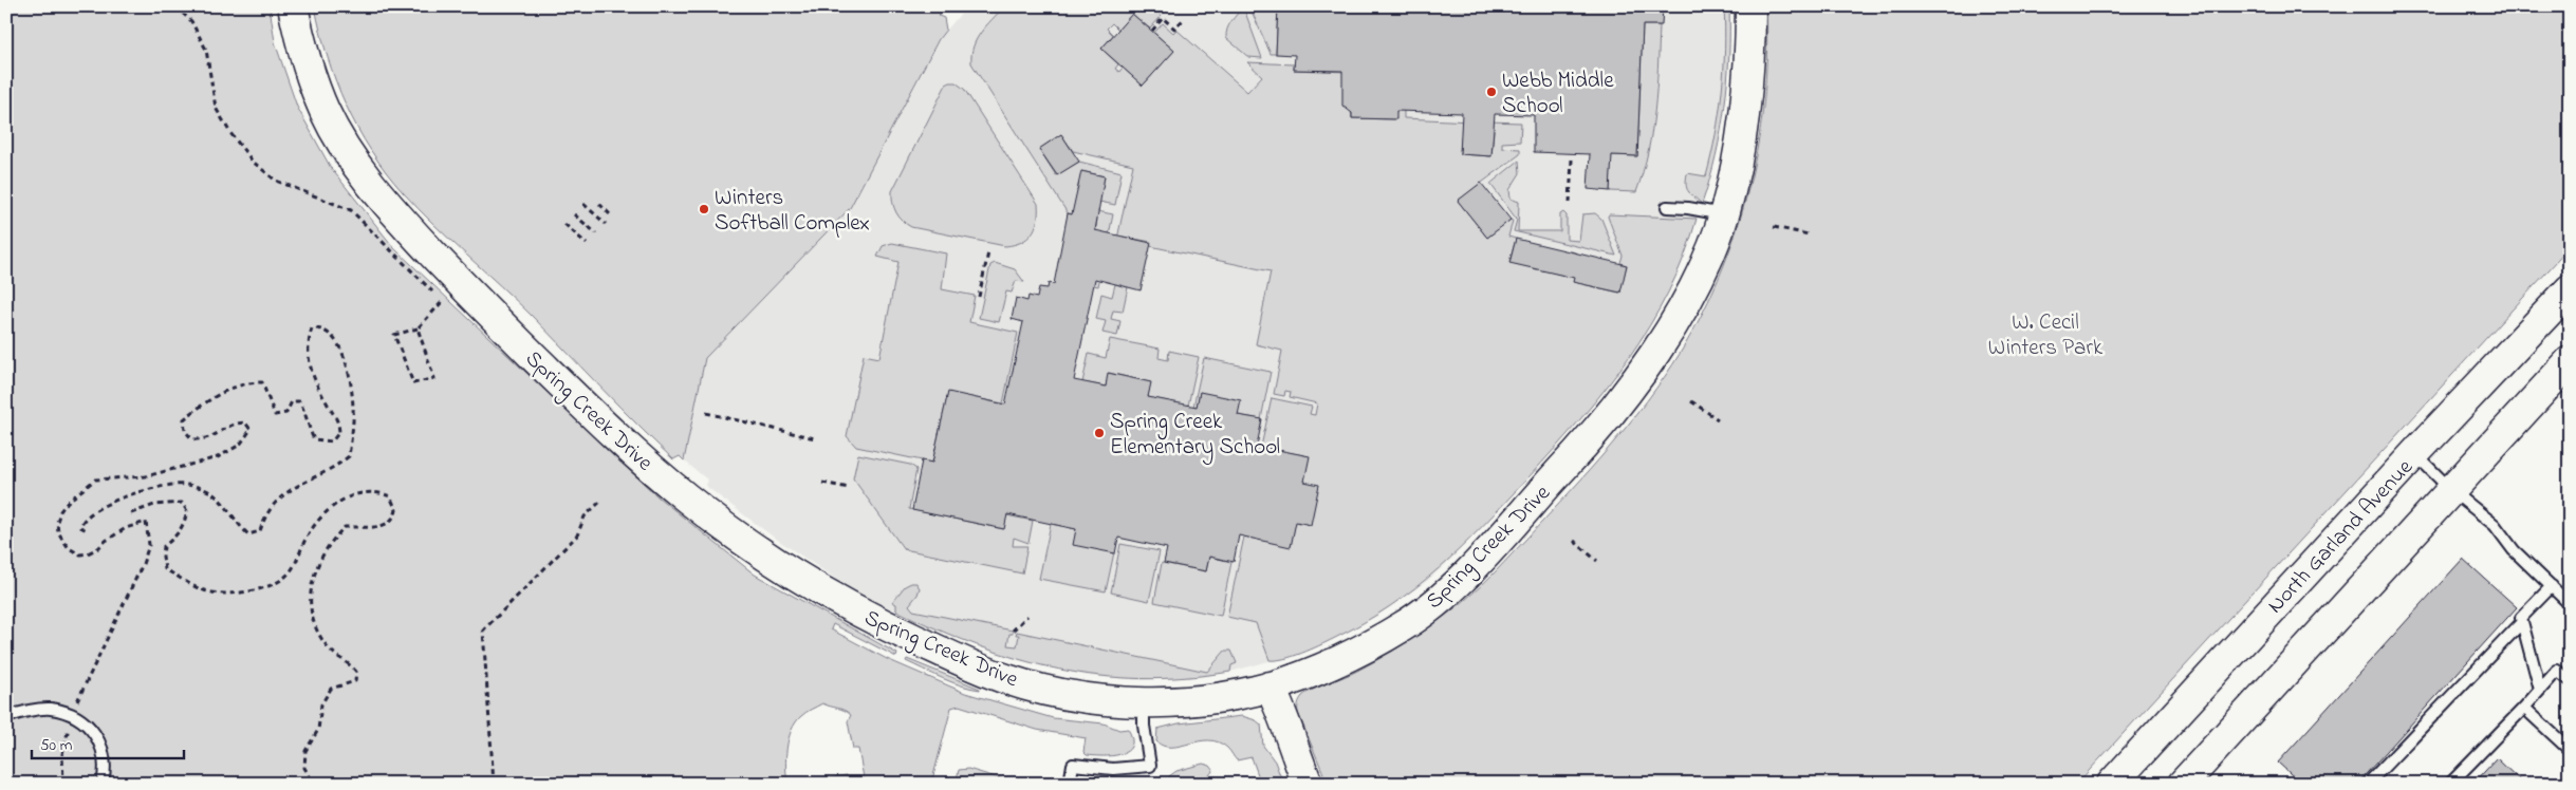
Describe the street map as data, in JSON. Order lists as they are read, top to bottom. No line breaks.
{"streets":{"street":["Spring Creek Drive","North Garland Avenue"]},"parks":["W. Cecil Winters Park"],"places":["Webb Middle School","Winters Softball Complex","Spring Creek Elementary School"],"scale_bar":"50 m"}
